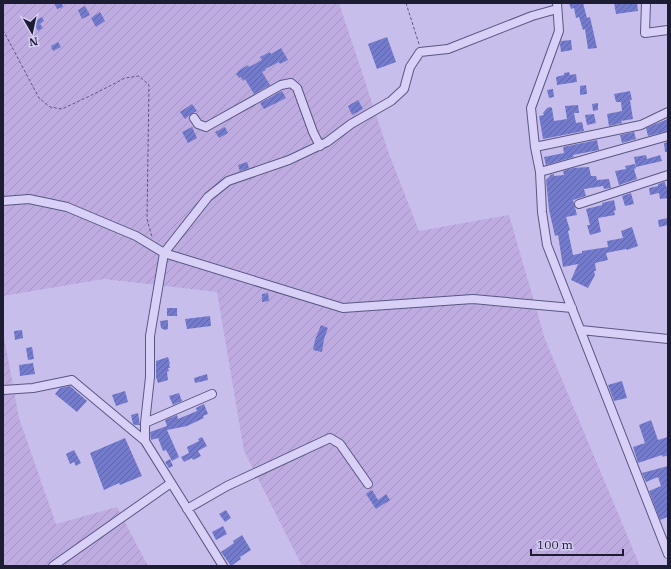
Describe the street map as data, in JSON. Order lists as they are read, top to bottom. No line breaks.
{"scale_bar":"100 m","north":"bottom"}
